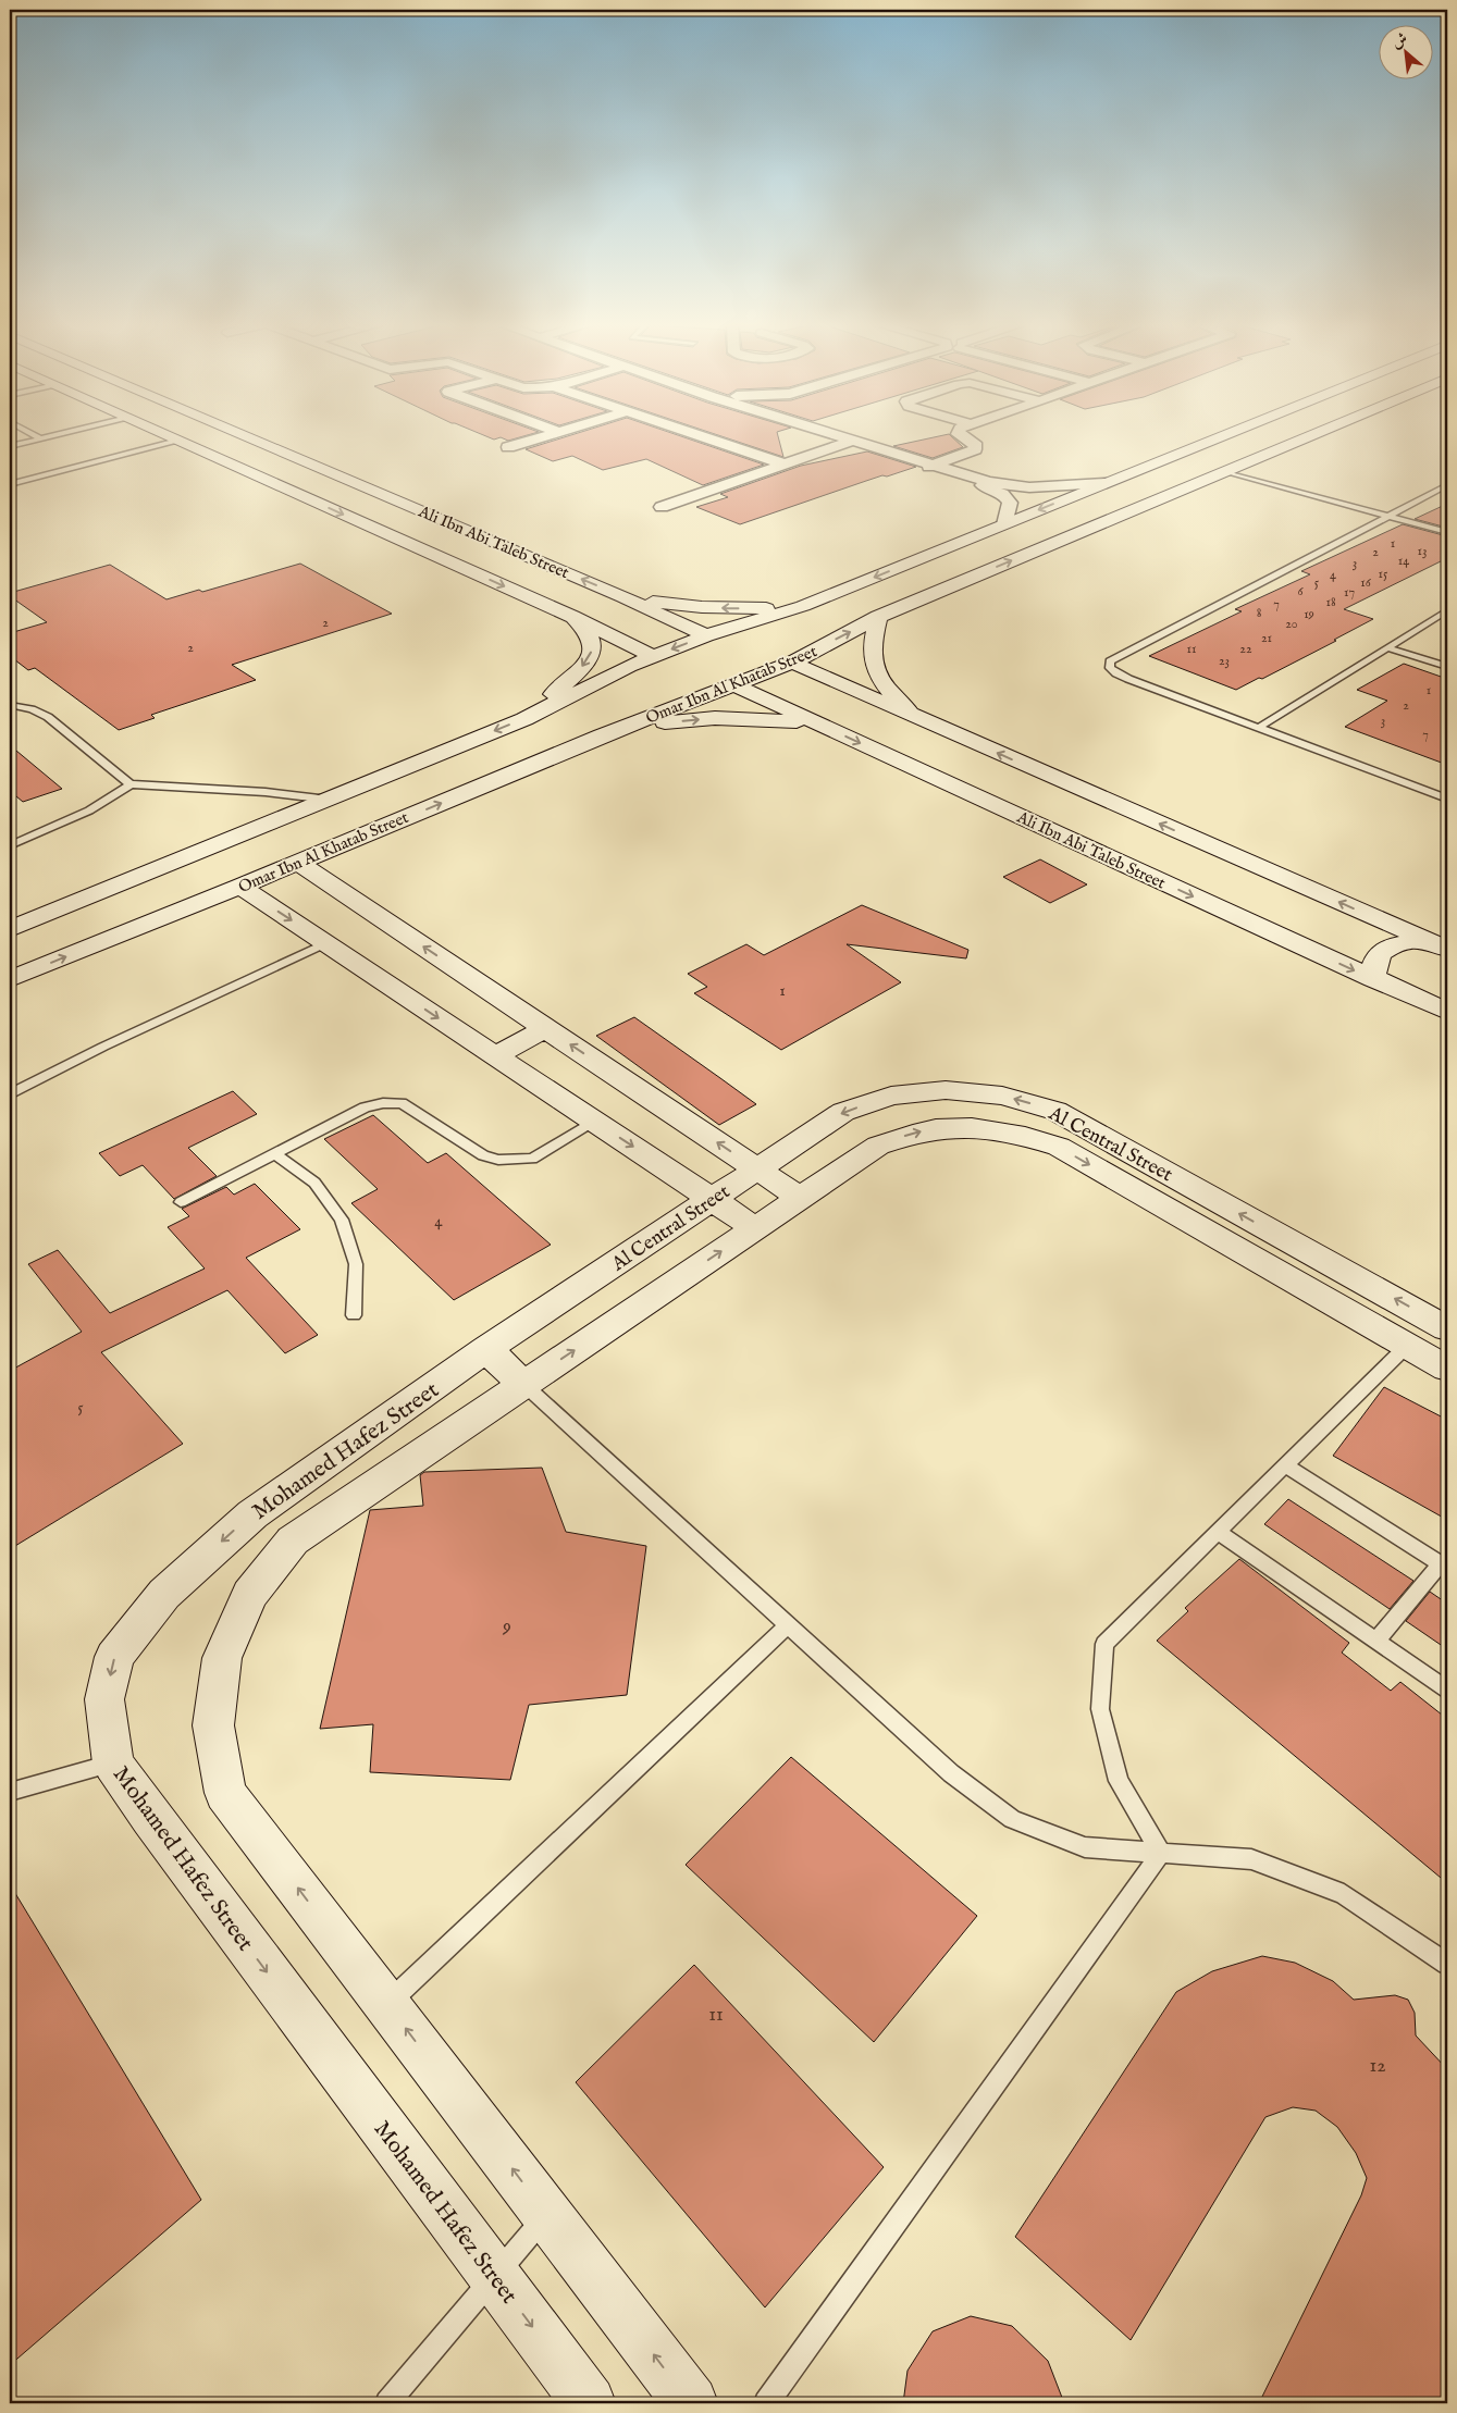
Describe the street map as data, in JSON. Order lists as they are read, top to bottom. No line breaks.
{"streets":{"street":["Ali Ibn Abi Taleb Street","Omar Ibn Al Khatab Street","Al Central Street","Mohamed Hafez Street"]},"crossings":[["Ali Ibn Abi Taleb Street","Omar Ibn Al Khatab Street"],["Al Central Street","Mohamed Hafez Street"]],"house_numbers":["1","13","2","14","3","15","4","5","16","6","17","18","7","8","19","2","20","21","2","11","22","23","1","2","3","7","1","4","5","9","11","12"],"north":"top left"}
